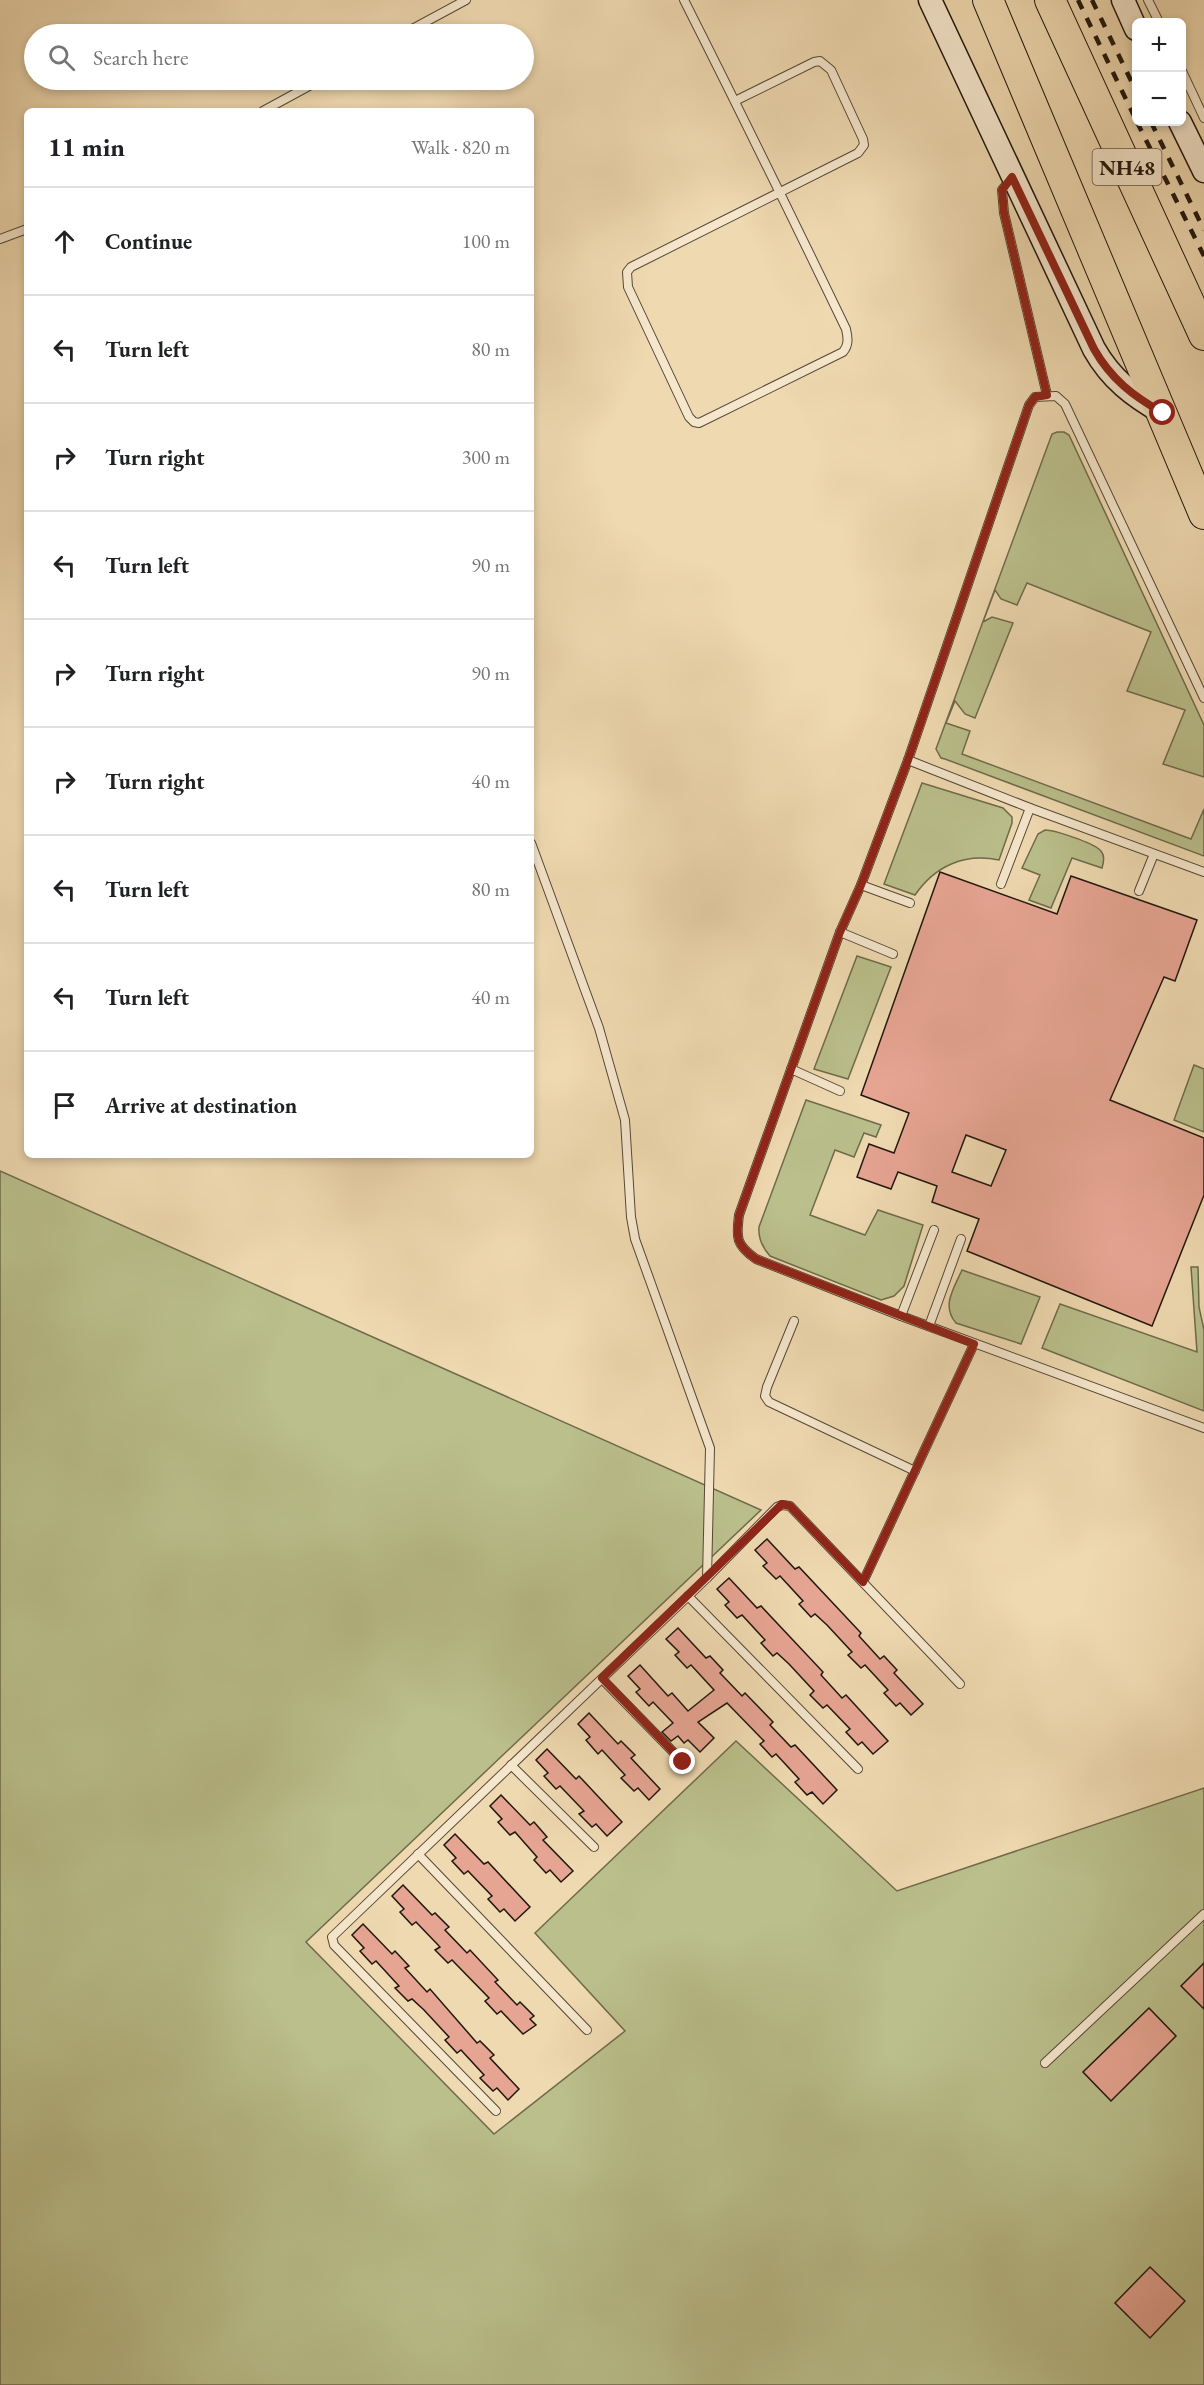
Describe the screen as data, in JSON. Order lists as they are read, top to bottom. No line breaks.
{"streets":{"highway":["NH48"]},"page":{"map_buttons":["+","−"],"search":"Search here","heading":["11 min","Walk · 820 m"],"list":[["Continue","100 m"],["Turn left","80 m"],["Turn right","300 m"],["Turn left","90 m"],["Turn right","90 m"],["Turn right","40 m"],["Turn left","80 m"],["Turn left","40 m"],"Arrive at destination"]}}
